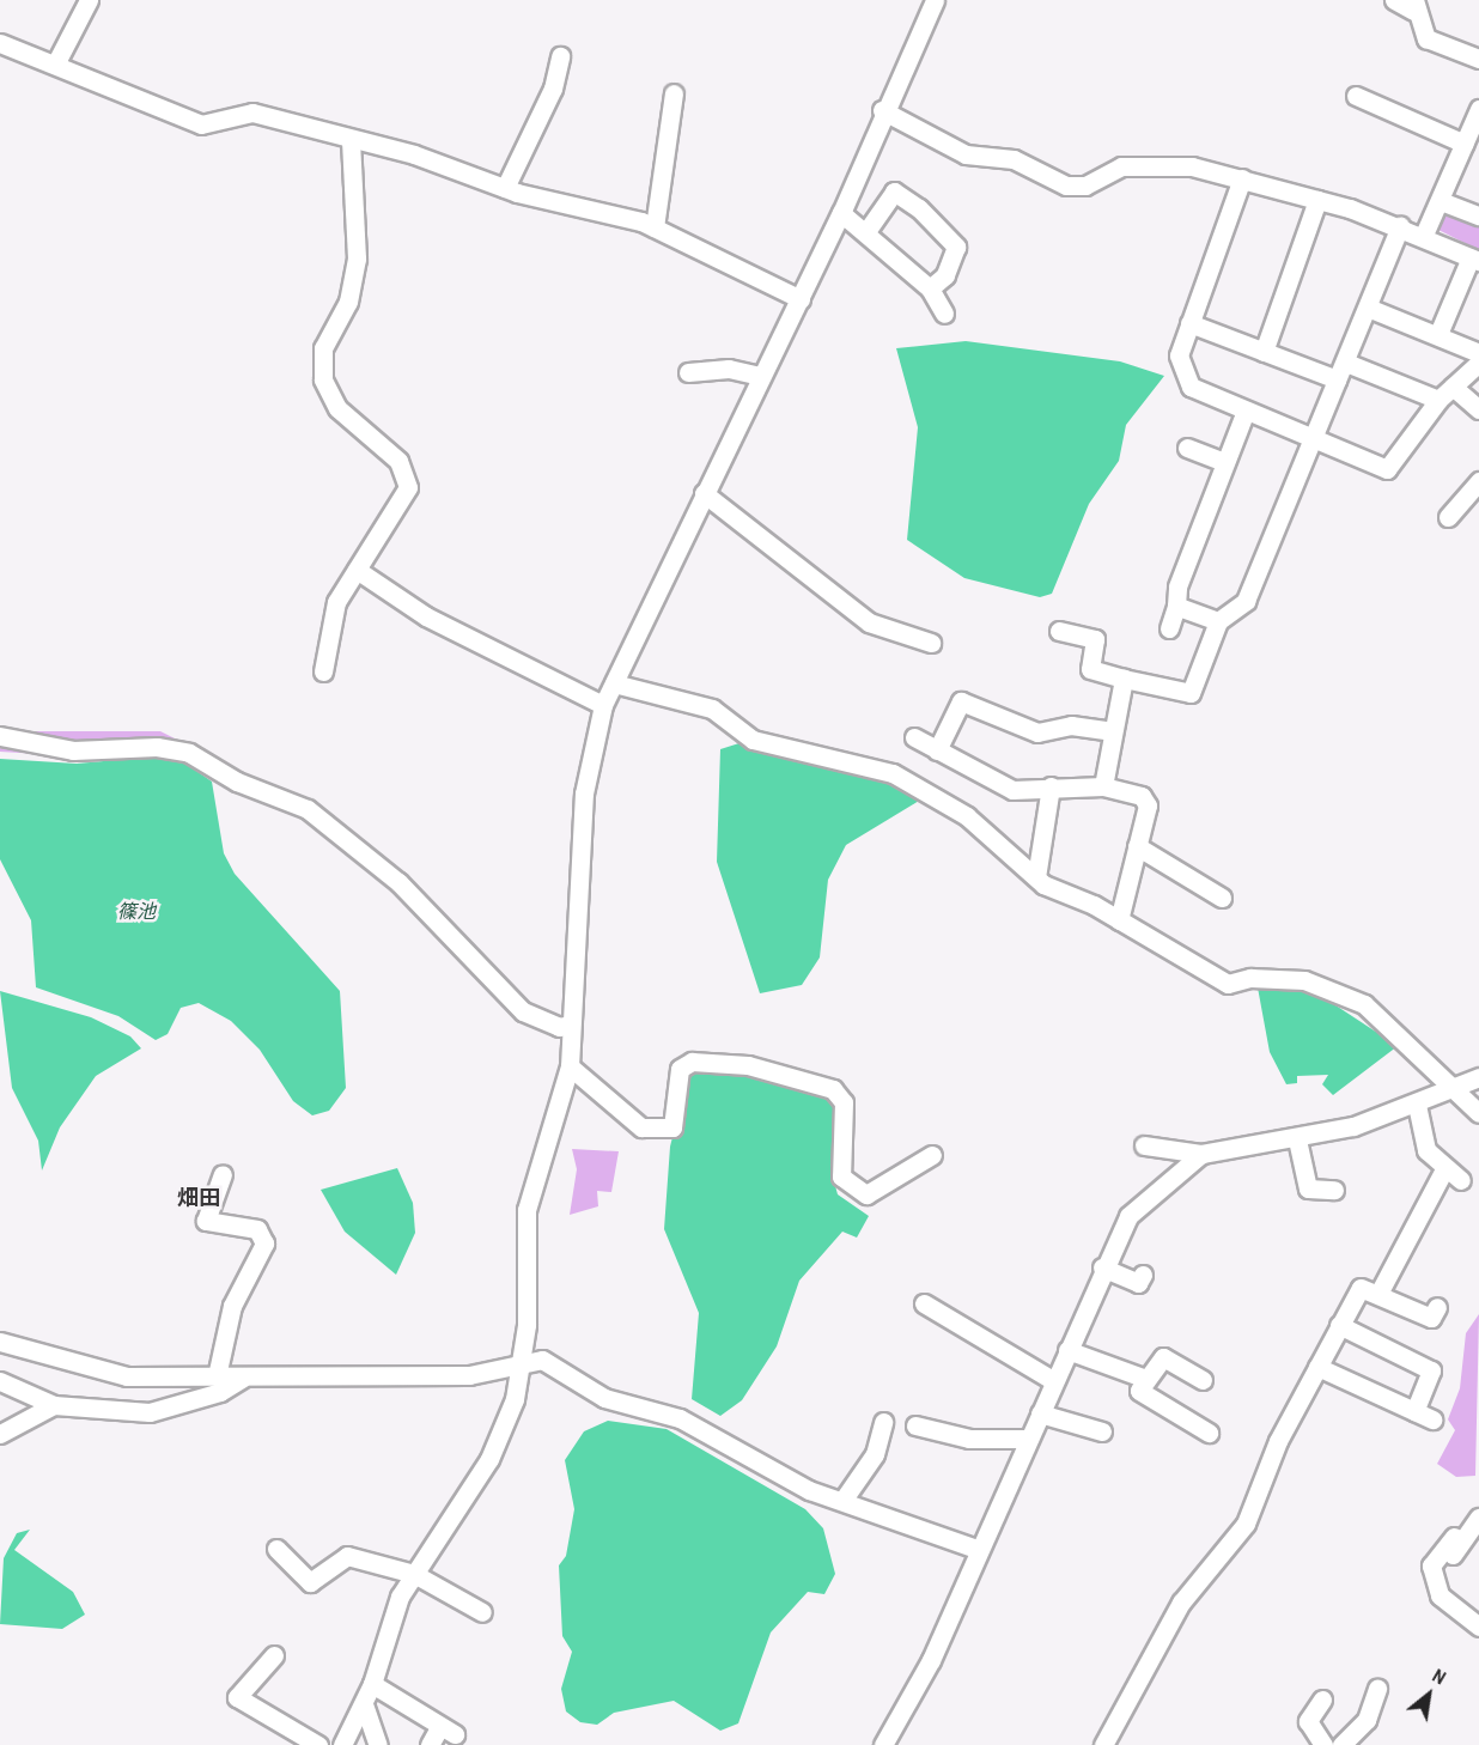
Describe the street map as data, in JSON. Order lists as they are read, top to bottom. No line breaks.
{"districts":["畑田"],"water":["篠池"],"north":"top right"}
